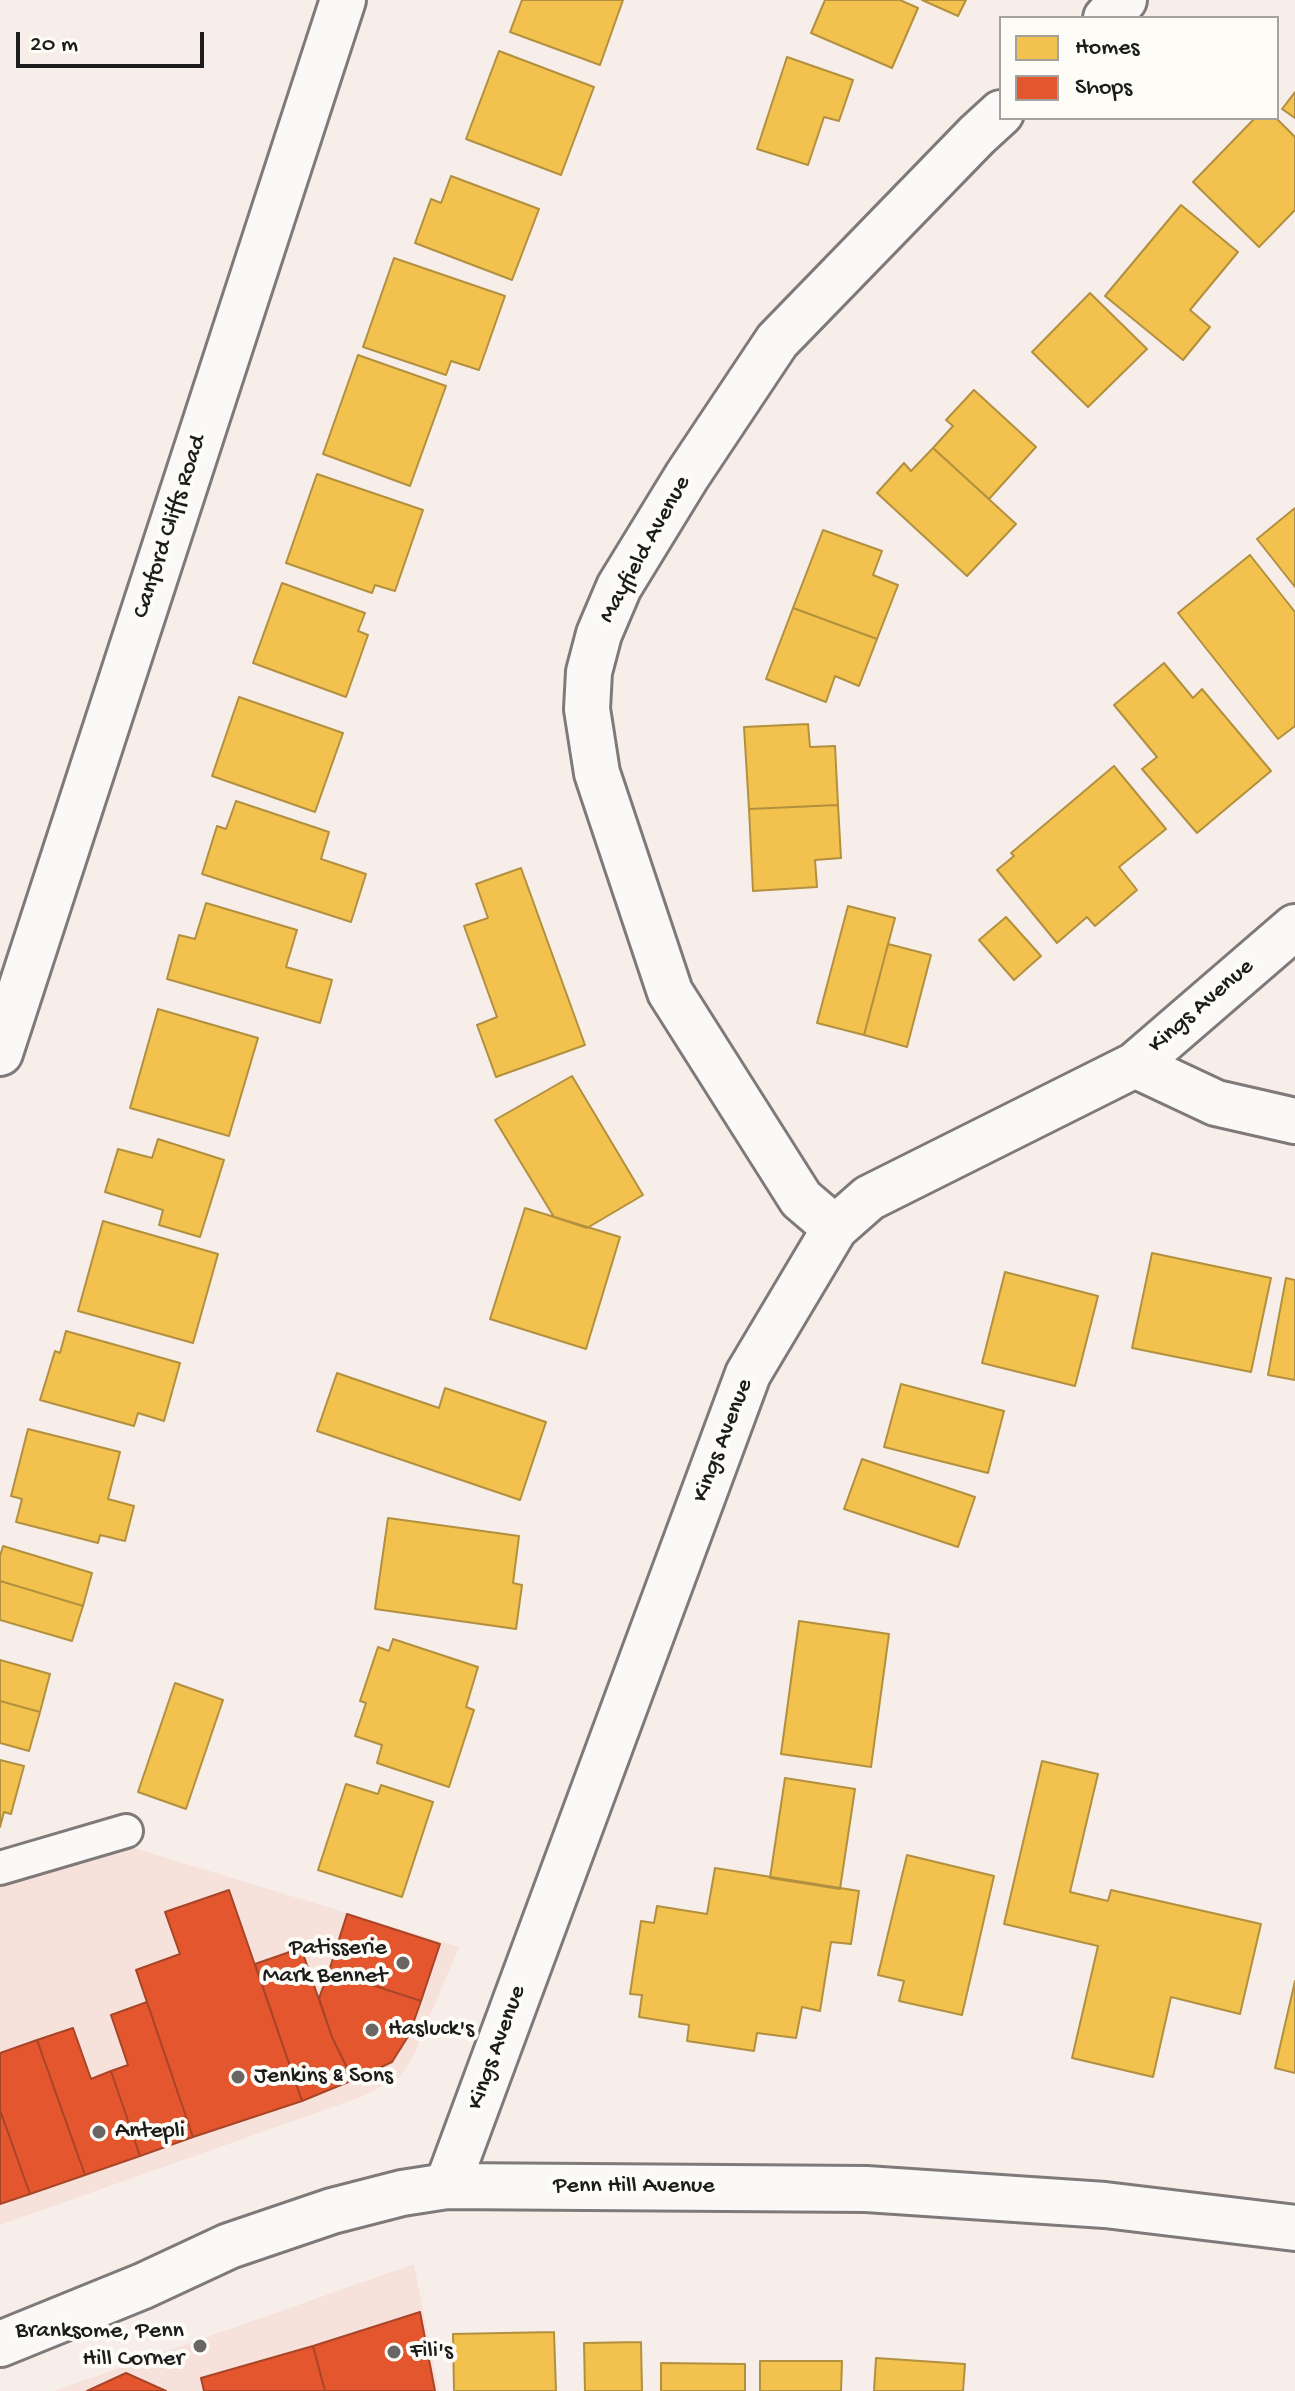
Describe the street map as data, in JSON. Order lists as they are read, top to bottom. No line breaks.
{"streets":{"street":["Canford Cliffs Road","Mayfield Avenue","Kings Avenue","Penn Hill Avenue"]},"crossings":[["Mayfield Avenue","Kings Avenue"],["Kings Avenue","Penn Hill Avenue"]],"places":["Patisserie Mark Bennet","Hasluck's","Jenkins & Sons","Antepli","Branksome, Penn Hill Corner","Fili's"],"legend":["Homes","Shops"],"scale_bar":"20 m"}
